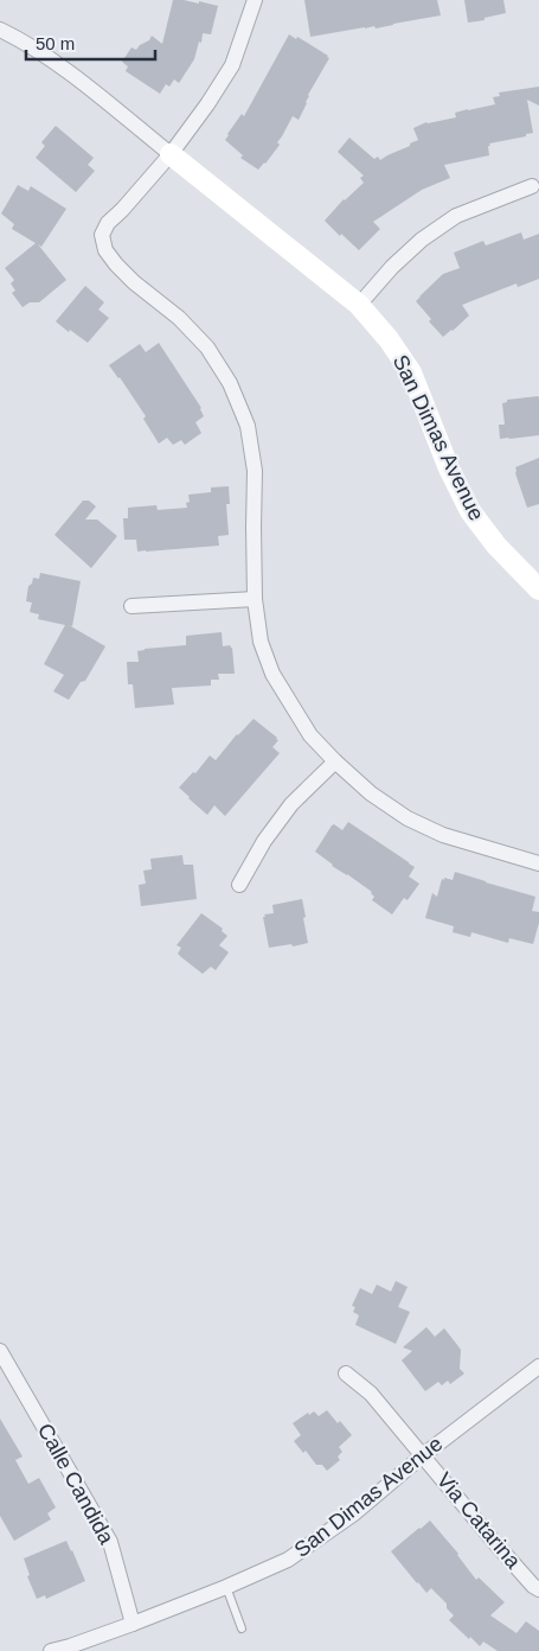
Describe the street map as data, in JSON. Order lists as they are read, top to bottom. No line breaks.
{"streets":{"street":["San Dimas Avenue","Calle Candida","Via Catarina"]},"crossings":[["San Dimas Avenue","Calle Candida"],["San Dimas Avenue","Via Catarina"]],"scale_bar":"50 m"}
